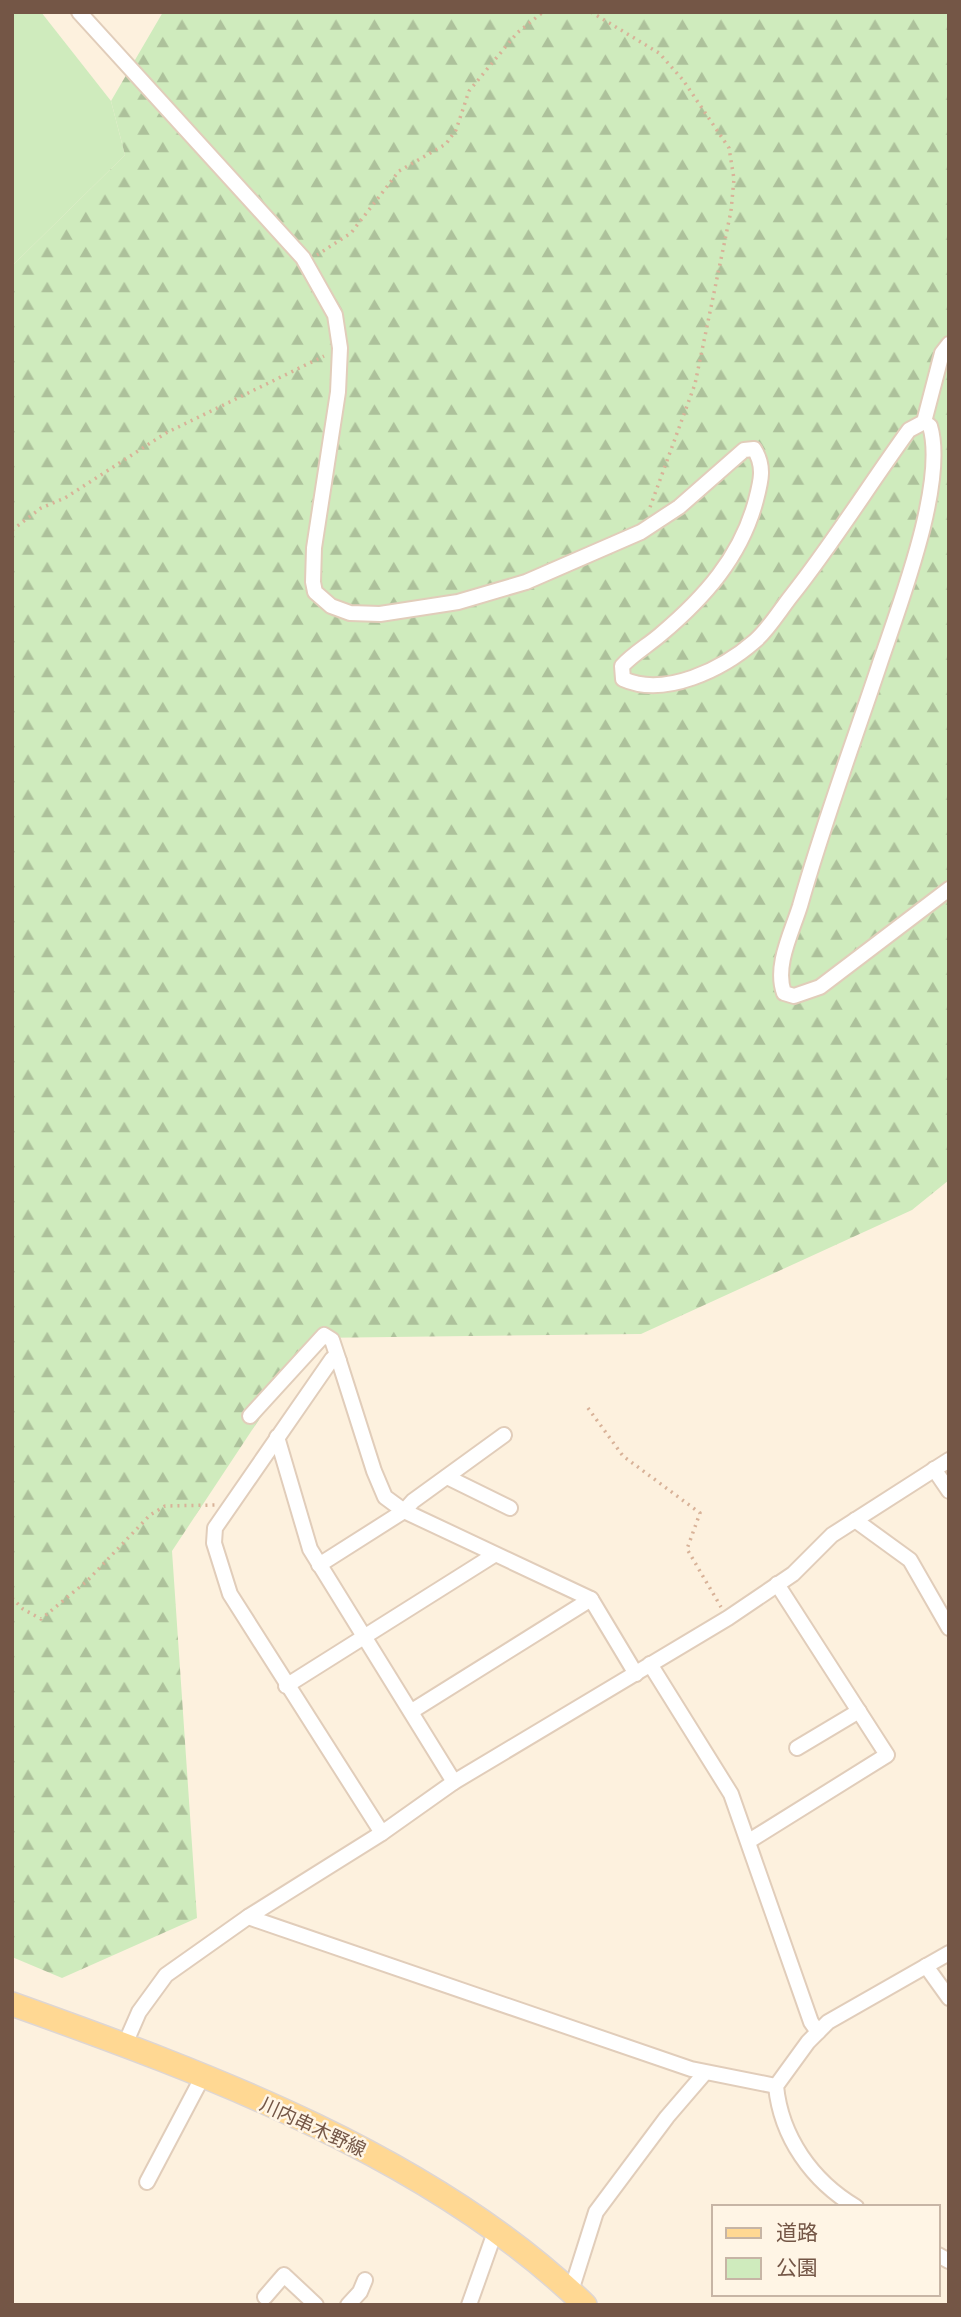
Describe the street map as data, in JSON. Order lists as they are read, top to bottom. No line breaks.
{"streets":{"main road":["川内串木野線"]},"legend":["道路","公園"]}
